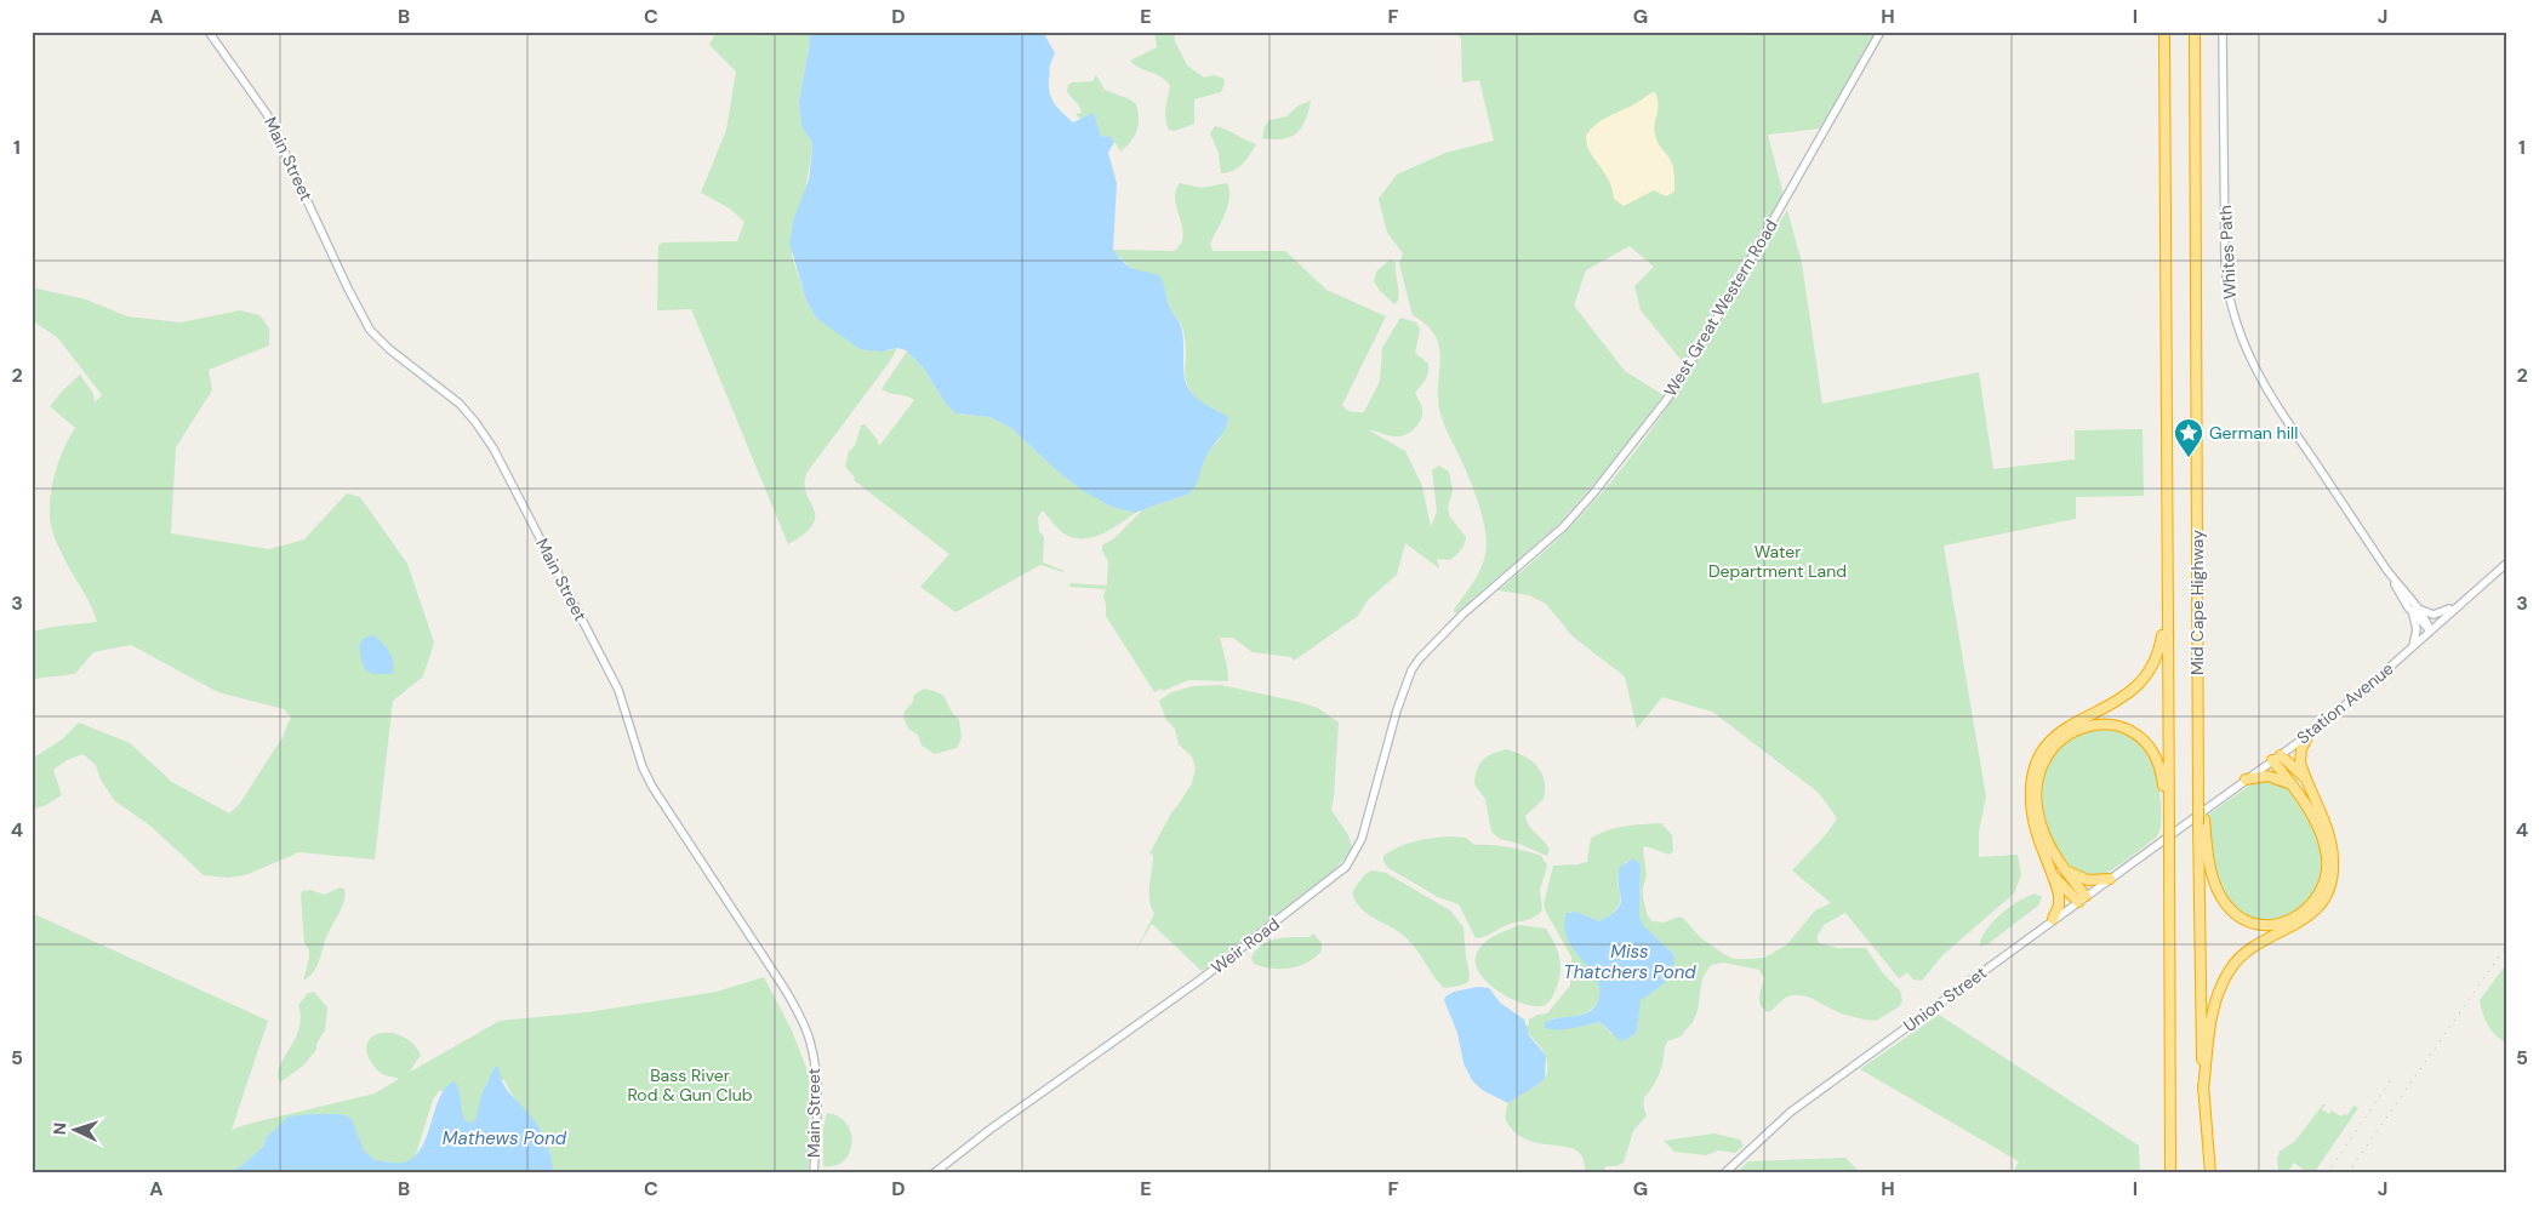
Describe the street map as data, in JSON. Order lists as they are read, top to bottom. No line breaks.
{"streets":{"highway":["Mid Cape Highway"],"main road":["Main Street","Whites Path","West Great Western Road","Station Avenue","Weir Road","Union Street"]},"crossings":[["Whites Path","Station Avenue"],["West Great Western Road","Weir Road"],["Mid Cape Highway","Station Avenue"],["Mid Cape Highway","Union Street"],["Station Avenue","Union Street"]],"water":["Miss Thatchers Pond","Mathews Pond"],"parks":["Water Department Land","Bass River Rod & Gun Club"],"places":{"place":["German hill"]},"north":"left","grid":{"columns":["A","B","C","D","E","F","G","H","I","J"],"rows":["1","2","3","4","5"]}}
